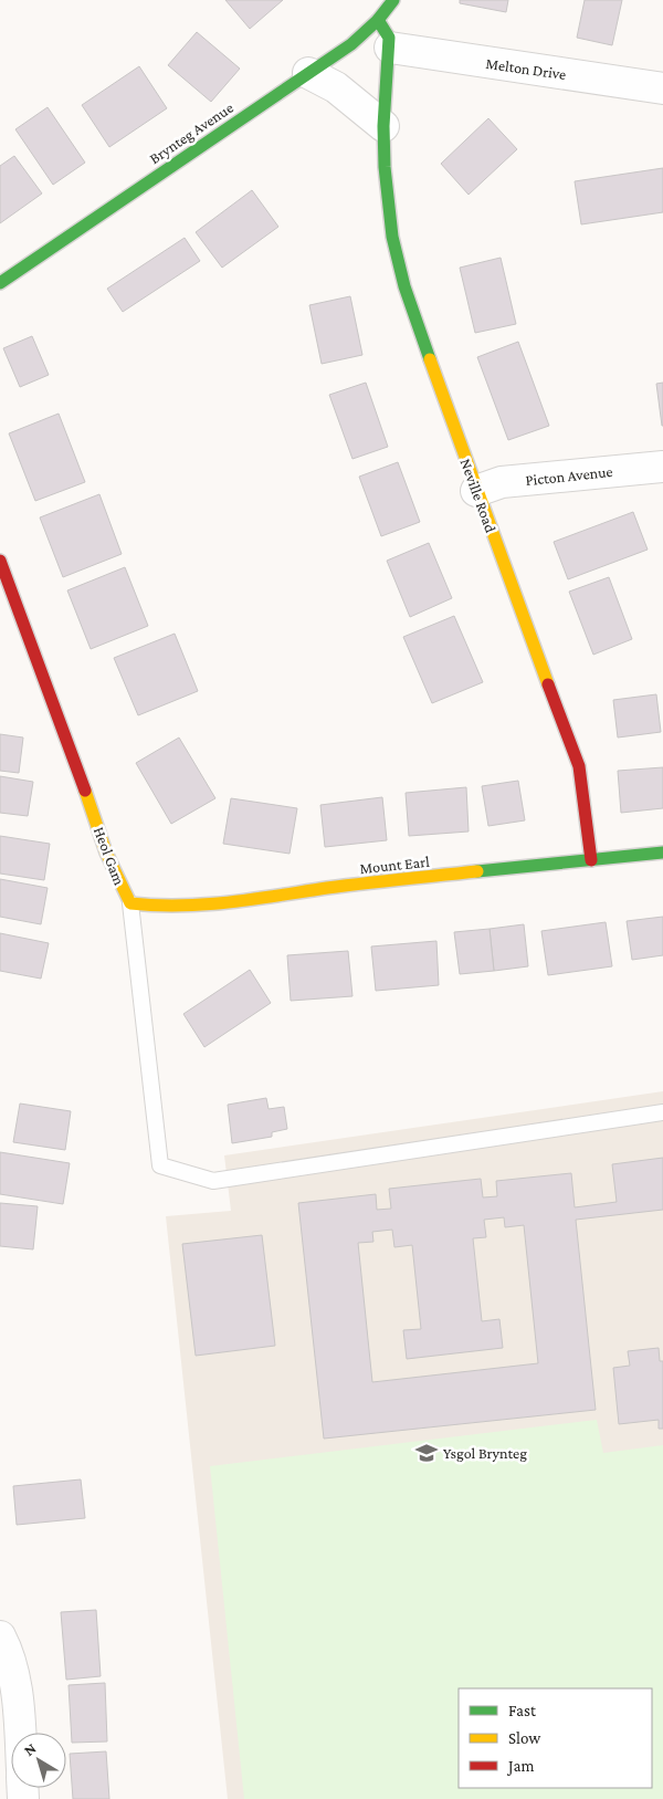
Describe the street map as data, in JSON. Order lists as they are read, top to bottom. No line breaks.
{"streets":{"street":["Melton Drive","Brynteg Avenue","Picton Avenue","Neville Road","Heol Gam","Mount Earl"]},"crossings":[["Melton Drive","Neville Road"],["Brynteg Avenue","Neville Road"],["Picton Avenue","Neville Road"],["Neville Road","Mount Earl"],["Heol Gam","Mount Earl"]],"places":{"school or university":["Ysgol Brynteg"]},"legend":["Fast","Slow","Jam"],"north":"top left"}
